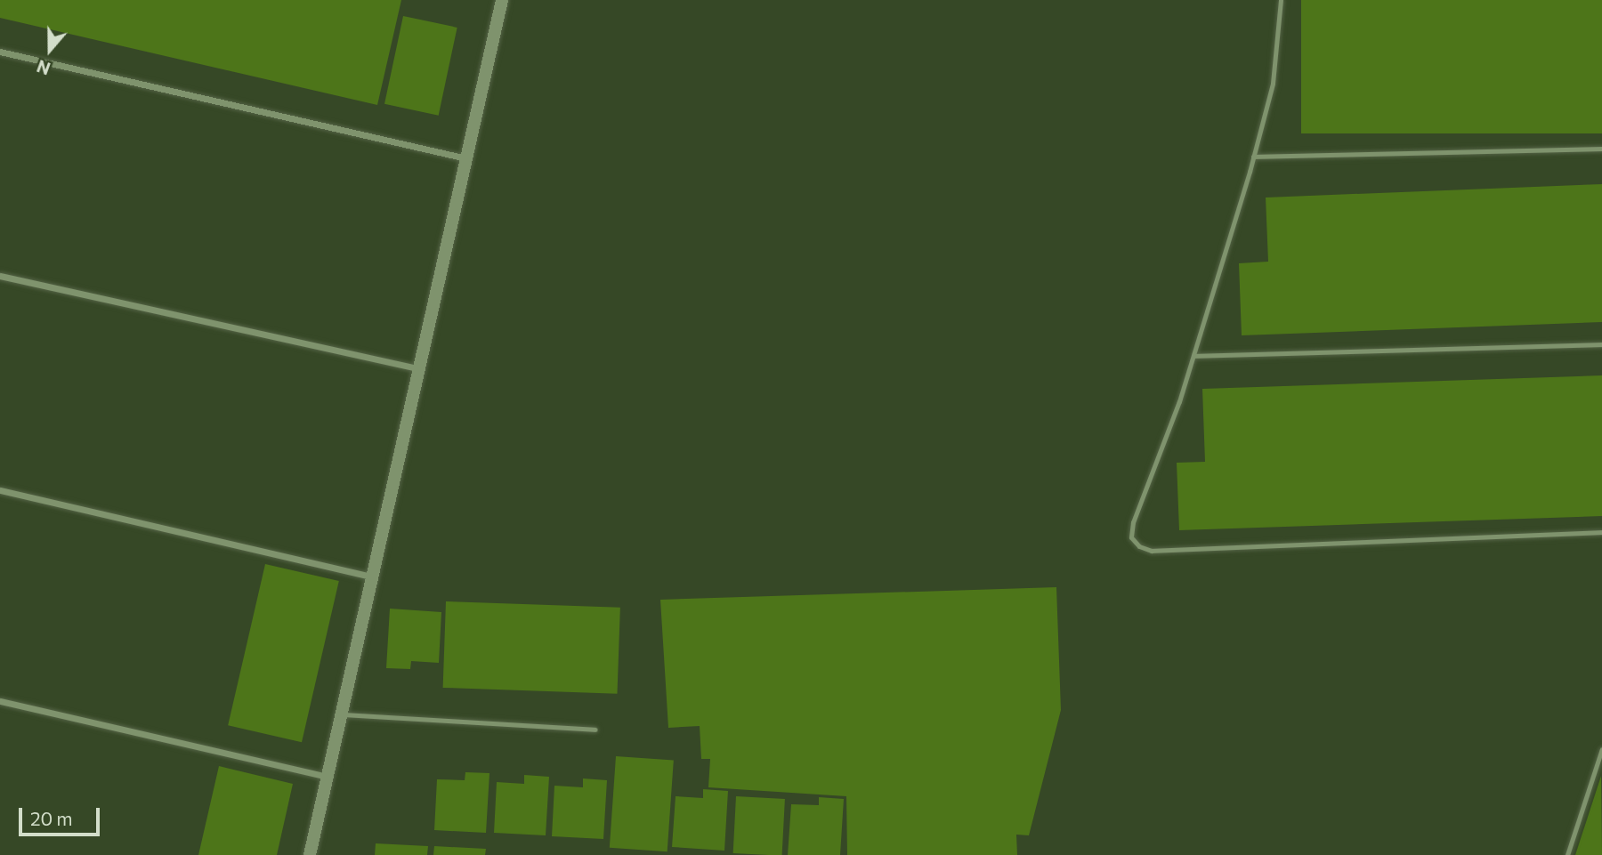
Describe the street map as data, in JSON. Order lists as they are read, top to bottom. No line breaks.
{"scale_bar":"20 m","north":"bottom"}
